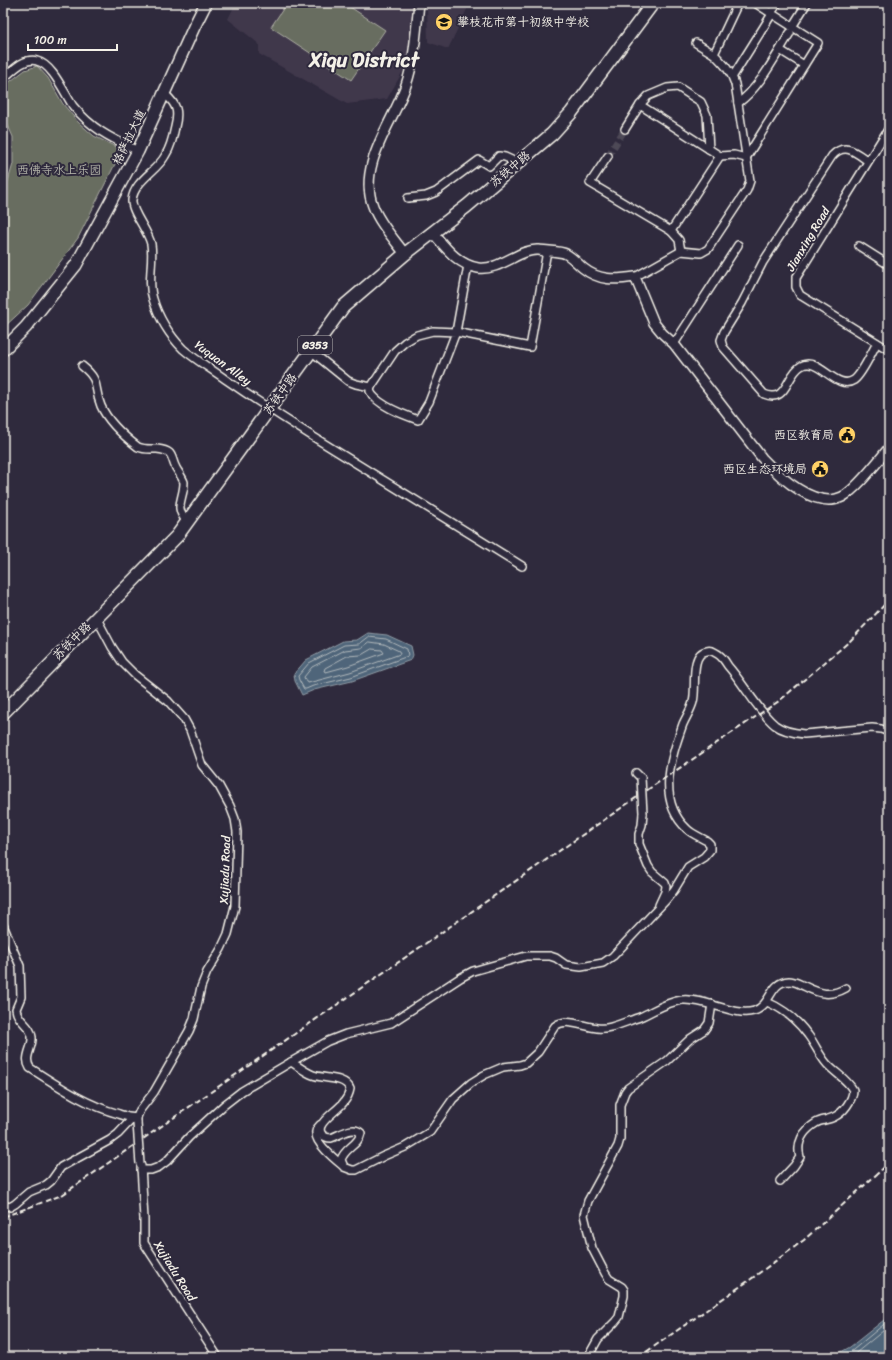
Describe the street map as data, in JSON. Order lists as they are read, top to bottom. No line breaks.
{"streets":{"highway":["苏铁中路","G353"],"main road":["格萨拉大道"],"street":["Jianxing Road","Yuquan Alley","Xujiadu Road"]},"crossings":[["格萨拉大道","Yuquan Alley"],["苏铁中路","Yuquan Alley"],["苏铁中路","Xujiadu Road"]],"districts":["Xiqu District"],"parks":["西佛寺水上乐园"],"places":{"school or university":["攀枝花市第十初级中学校"],"public building":["西区教育局","西区生态环境局"]},"scale_bar":"100 m"}
